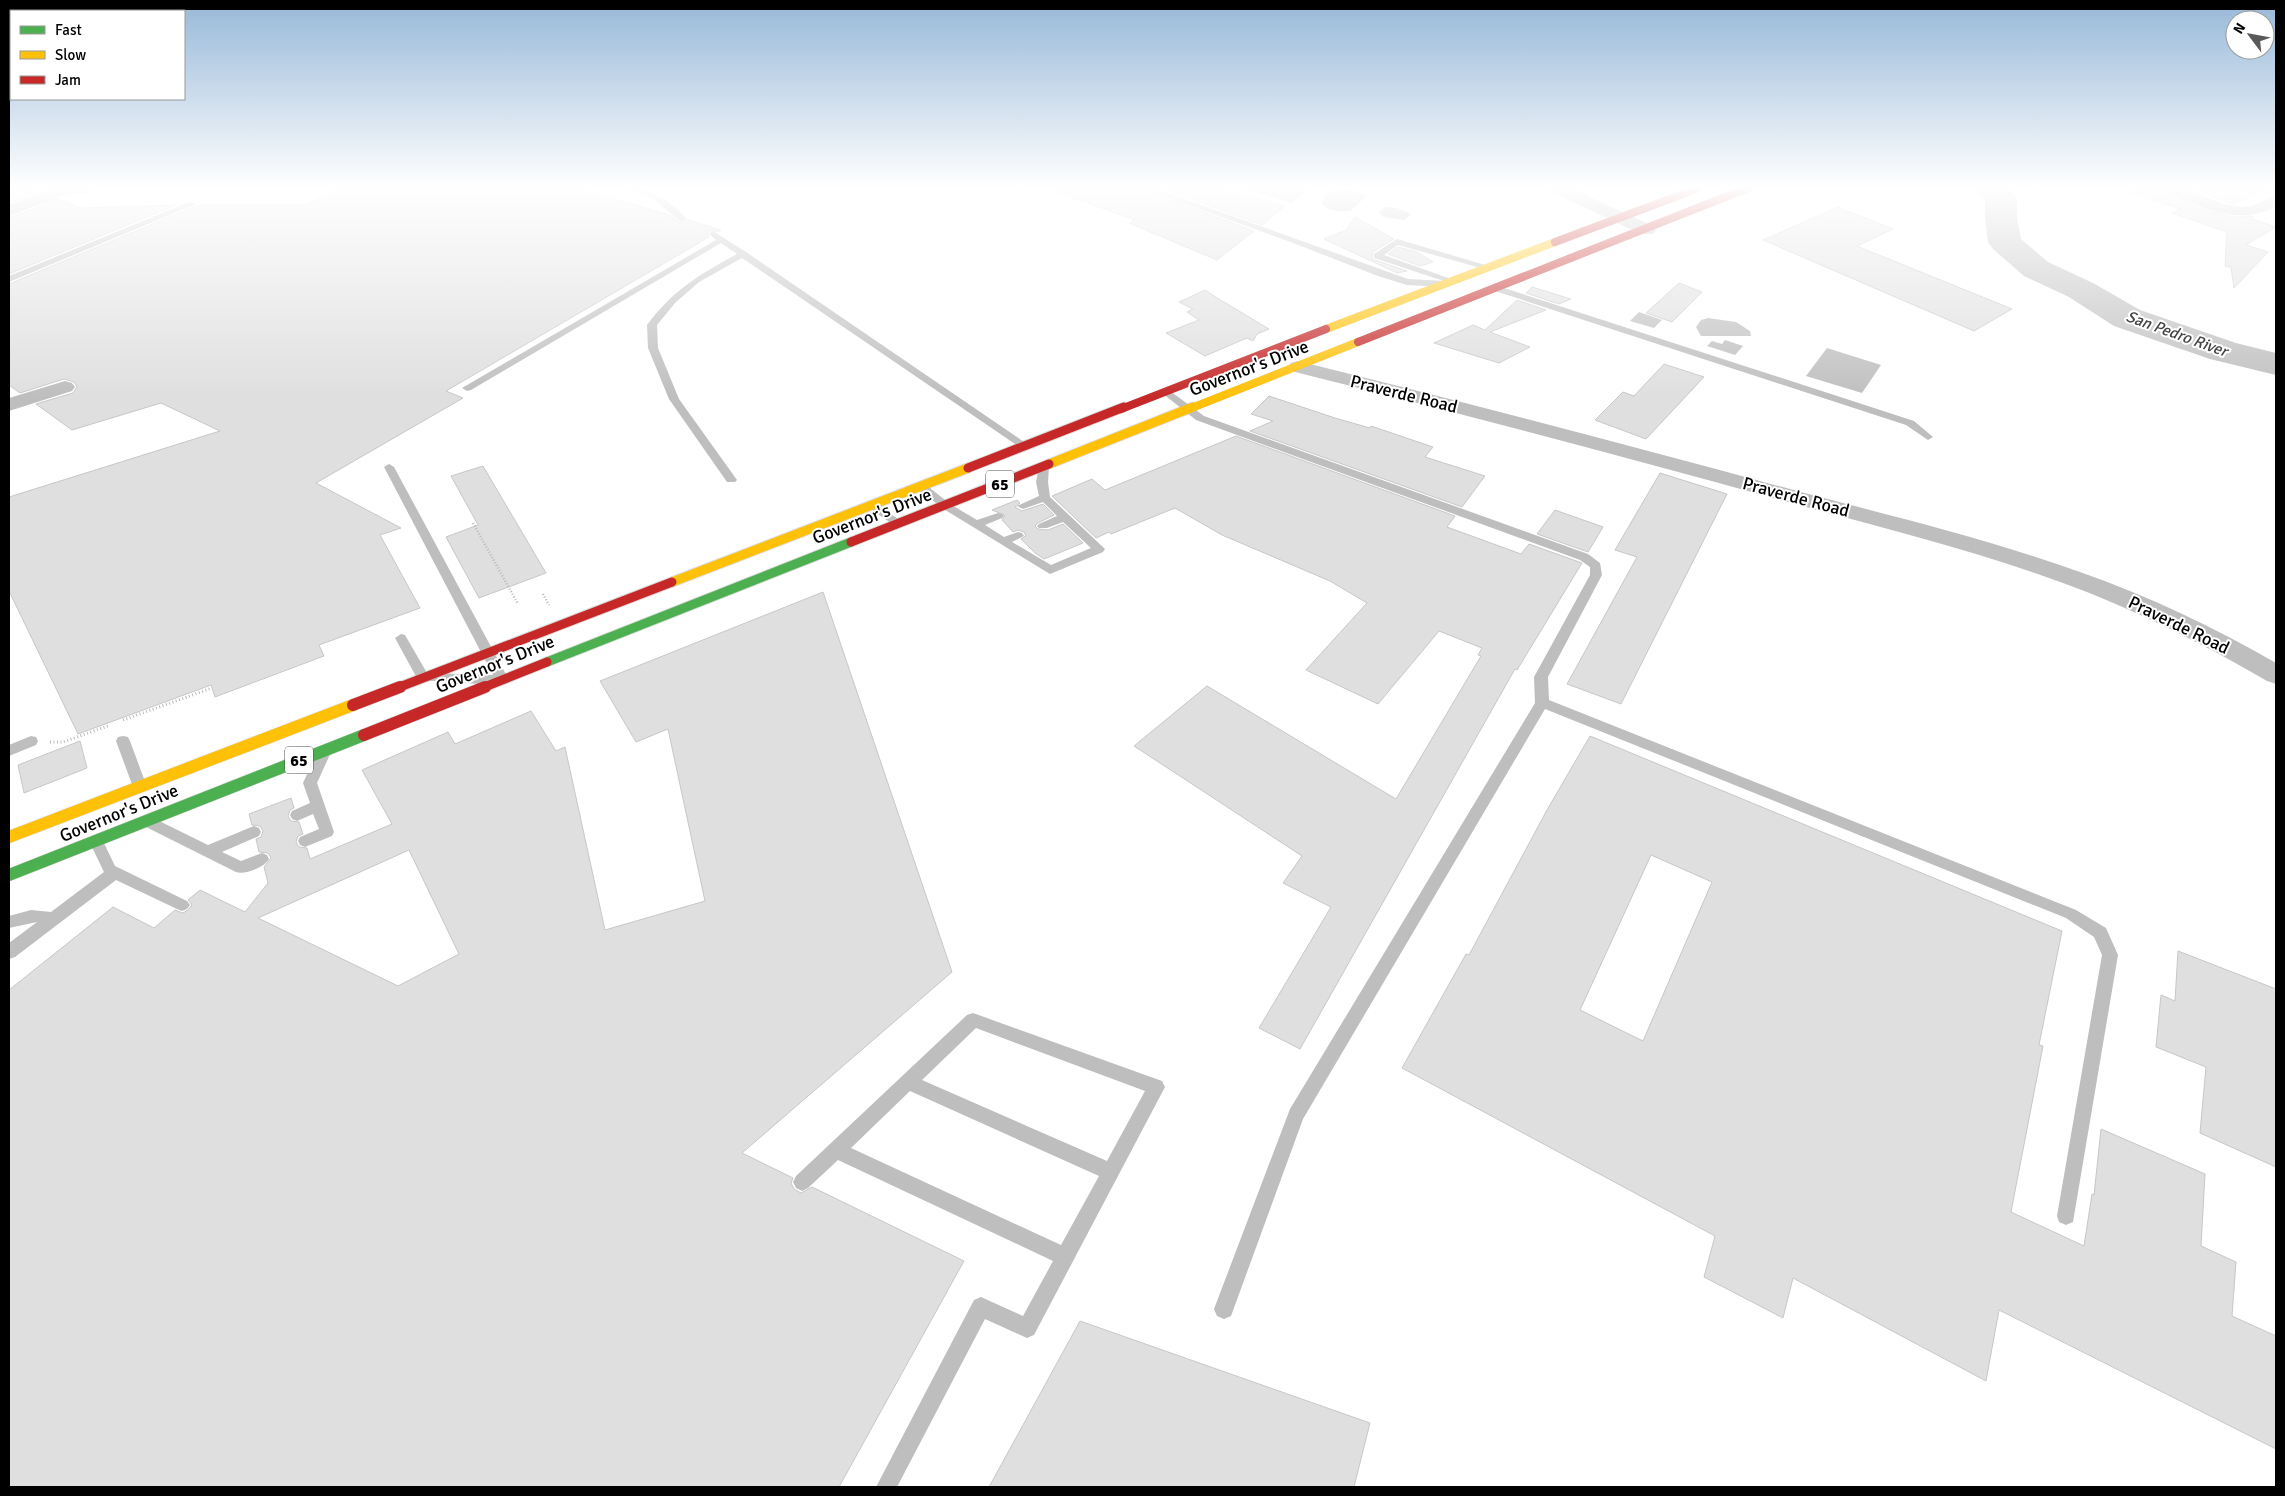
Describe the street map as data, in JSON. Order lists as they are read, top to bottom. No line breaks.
{"streets":{"highway":["Governor's Drive","65"],"street":["Praverde Road"]},"crossings":[["Governor's Drive","Praverde Road"]],"water":["San Pedro River"],"legend":["Fast","Slow","Jam"],"north":"top left"}
